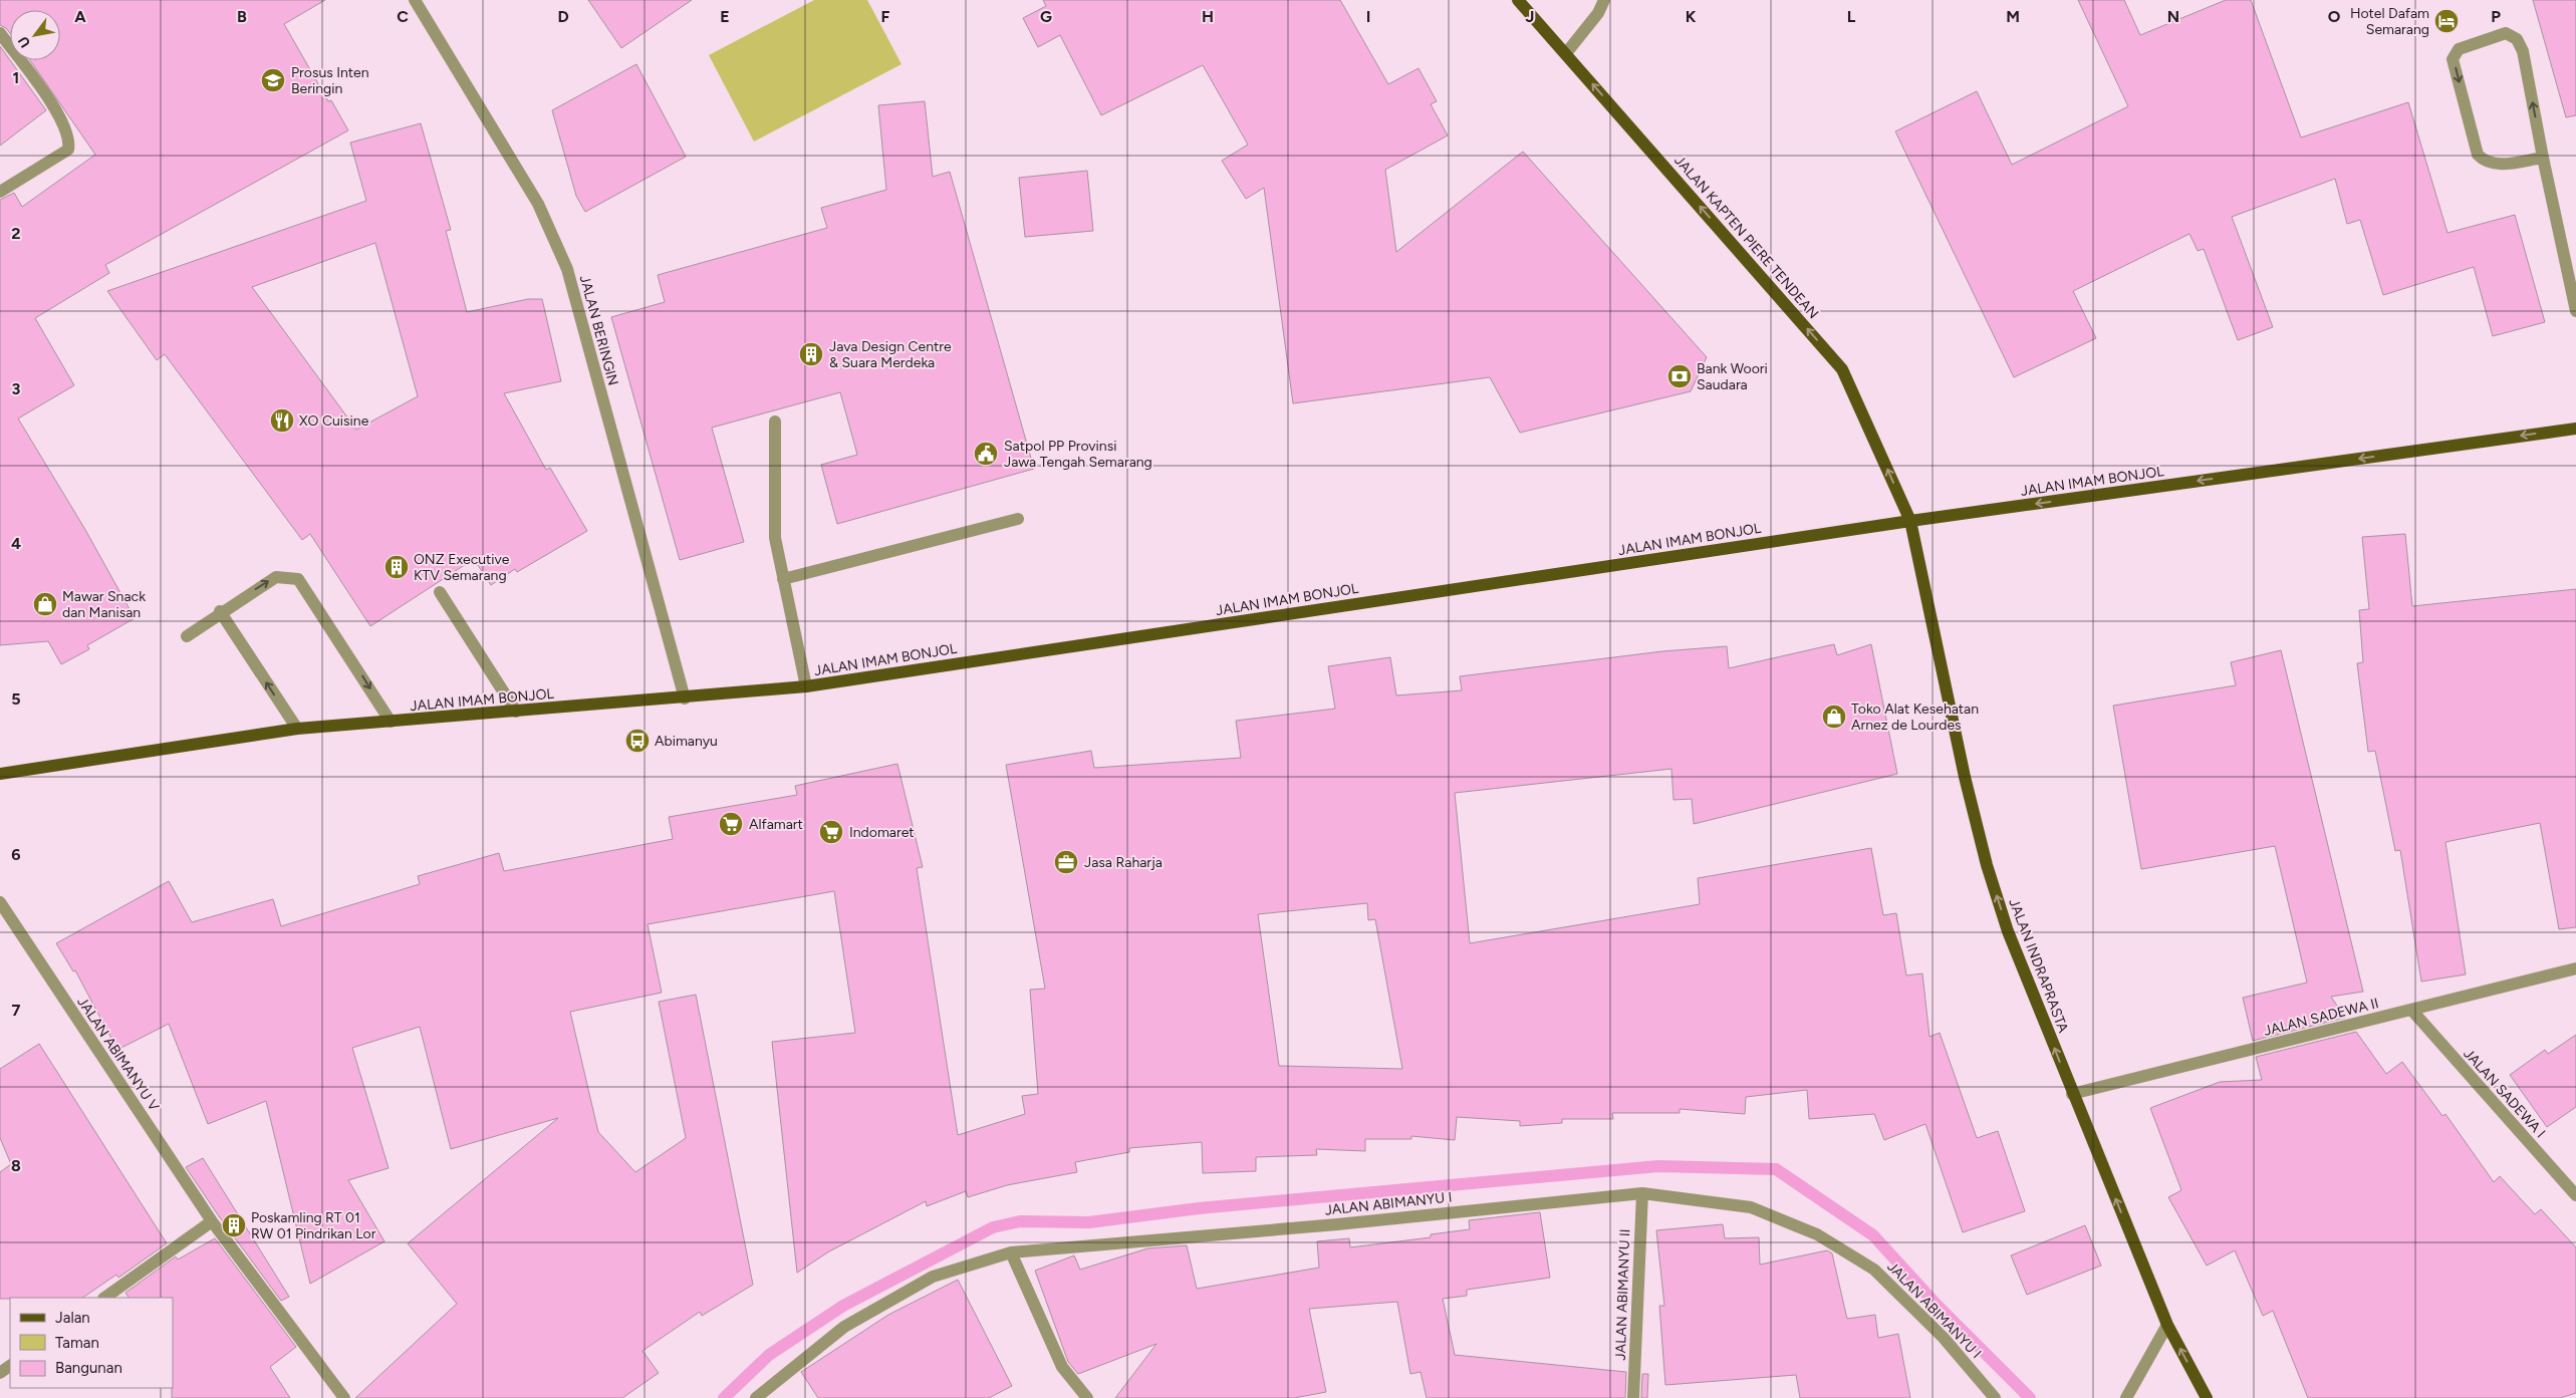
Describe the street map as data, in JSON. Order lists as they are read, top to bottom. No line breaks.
{"streets":{"main road":["JALAN KAPTEN PIERE TENDEAN","JALAN IMAM BONJOL","JALAN INDRAPRASTA"],"street":["JALAN BERINGIN","JALAN SADEWA II","JALAN ABIMANYU V","JALAN SADEWA I","JALAN ABIMANYU I","JALAN ABIMANYU II"]},"crossings":[["JALAN KAPTEN PIERE TENDEAN","JALAN IMAM BONJOL"],["JALAN KAPTEN PIERE TENDEAN","JALAN INDRAPRASTA"],["JALAN BERINGIN","JALAN IMAM BONJOL"],["JALAN IMAM BONJOL","JALAN INDRAPRASTA"],["JALAN INDRAPRASTA","JALAN SADEWA II"],["JALAN SADEWA II","JALAN SADEWA I"],["JALAN ABIMANYU I","JALAN ABIMANYU II"]],"one_way":["JALAN KAPTEN PIERE TENDEAN","JALAN INDRAPRASTA"],"places":{"hotel":["Hotel Dafam Semarang"],"school or university":["Prosus Inten Beringin"],"building":["Java Design Centre & Suara Merdeka","ONZ Executive KTV Semarang","Poskamling RT 01 RW 01 Pindrikan Lor"],"bank":["Bank Woori Saudara"],"restaurant":["XO Cuisine"],"public building":["Satpol PP Provinsi Jawa Tengah Semarang"],"shop":["Mawar Snack dan Manisan","Toko Alat Kesehatan Arnez de Lourdes"],"bus stop":["Abimanyu"],"supermarket":["Alfamart","Indomaret"],"office":["Jasa Raharja"]},"legend":["Jalan","Taman","Bangunan"],"north":"bottom left","grid":{"columns":["A","B","C","D","E","F","G","H","I","J","K","L","M","N","O","P"],"rows":["1","2","3","4","5","6","7","8"]}}
